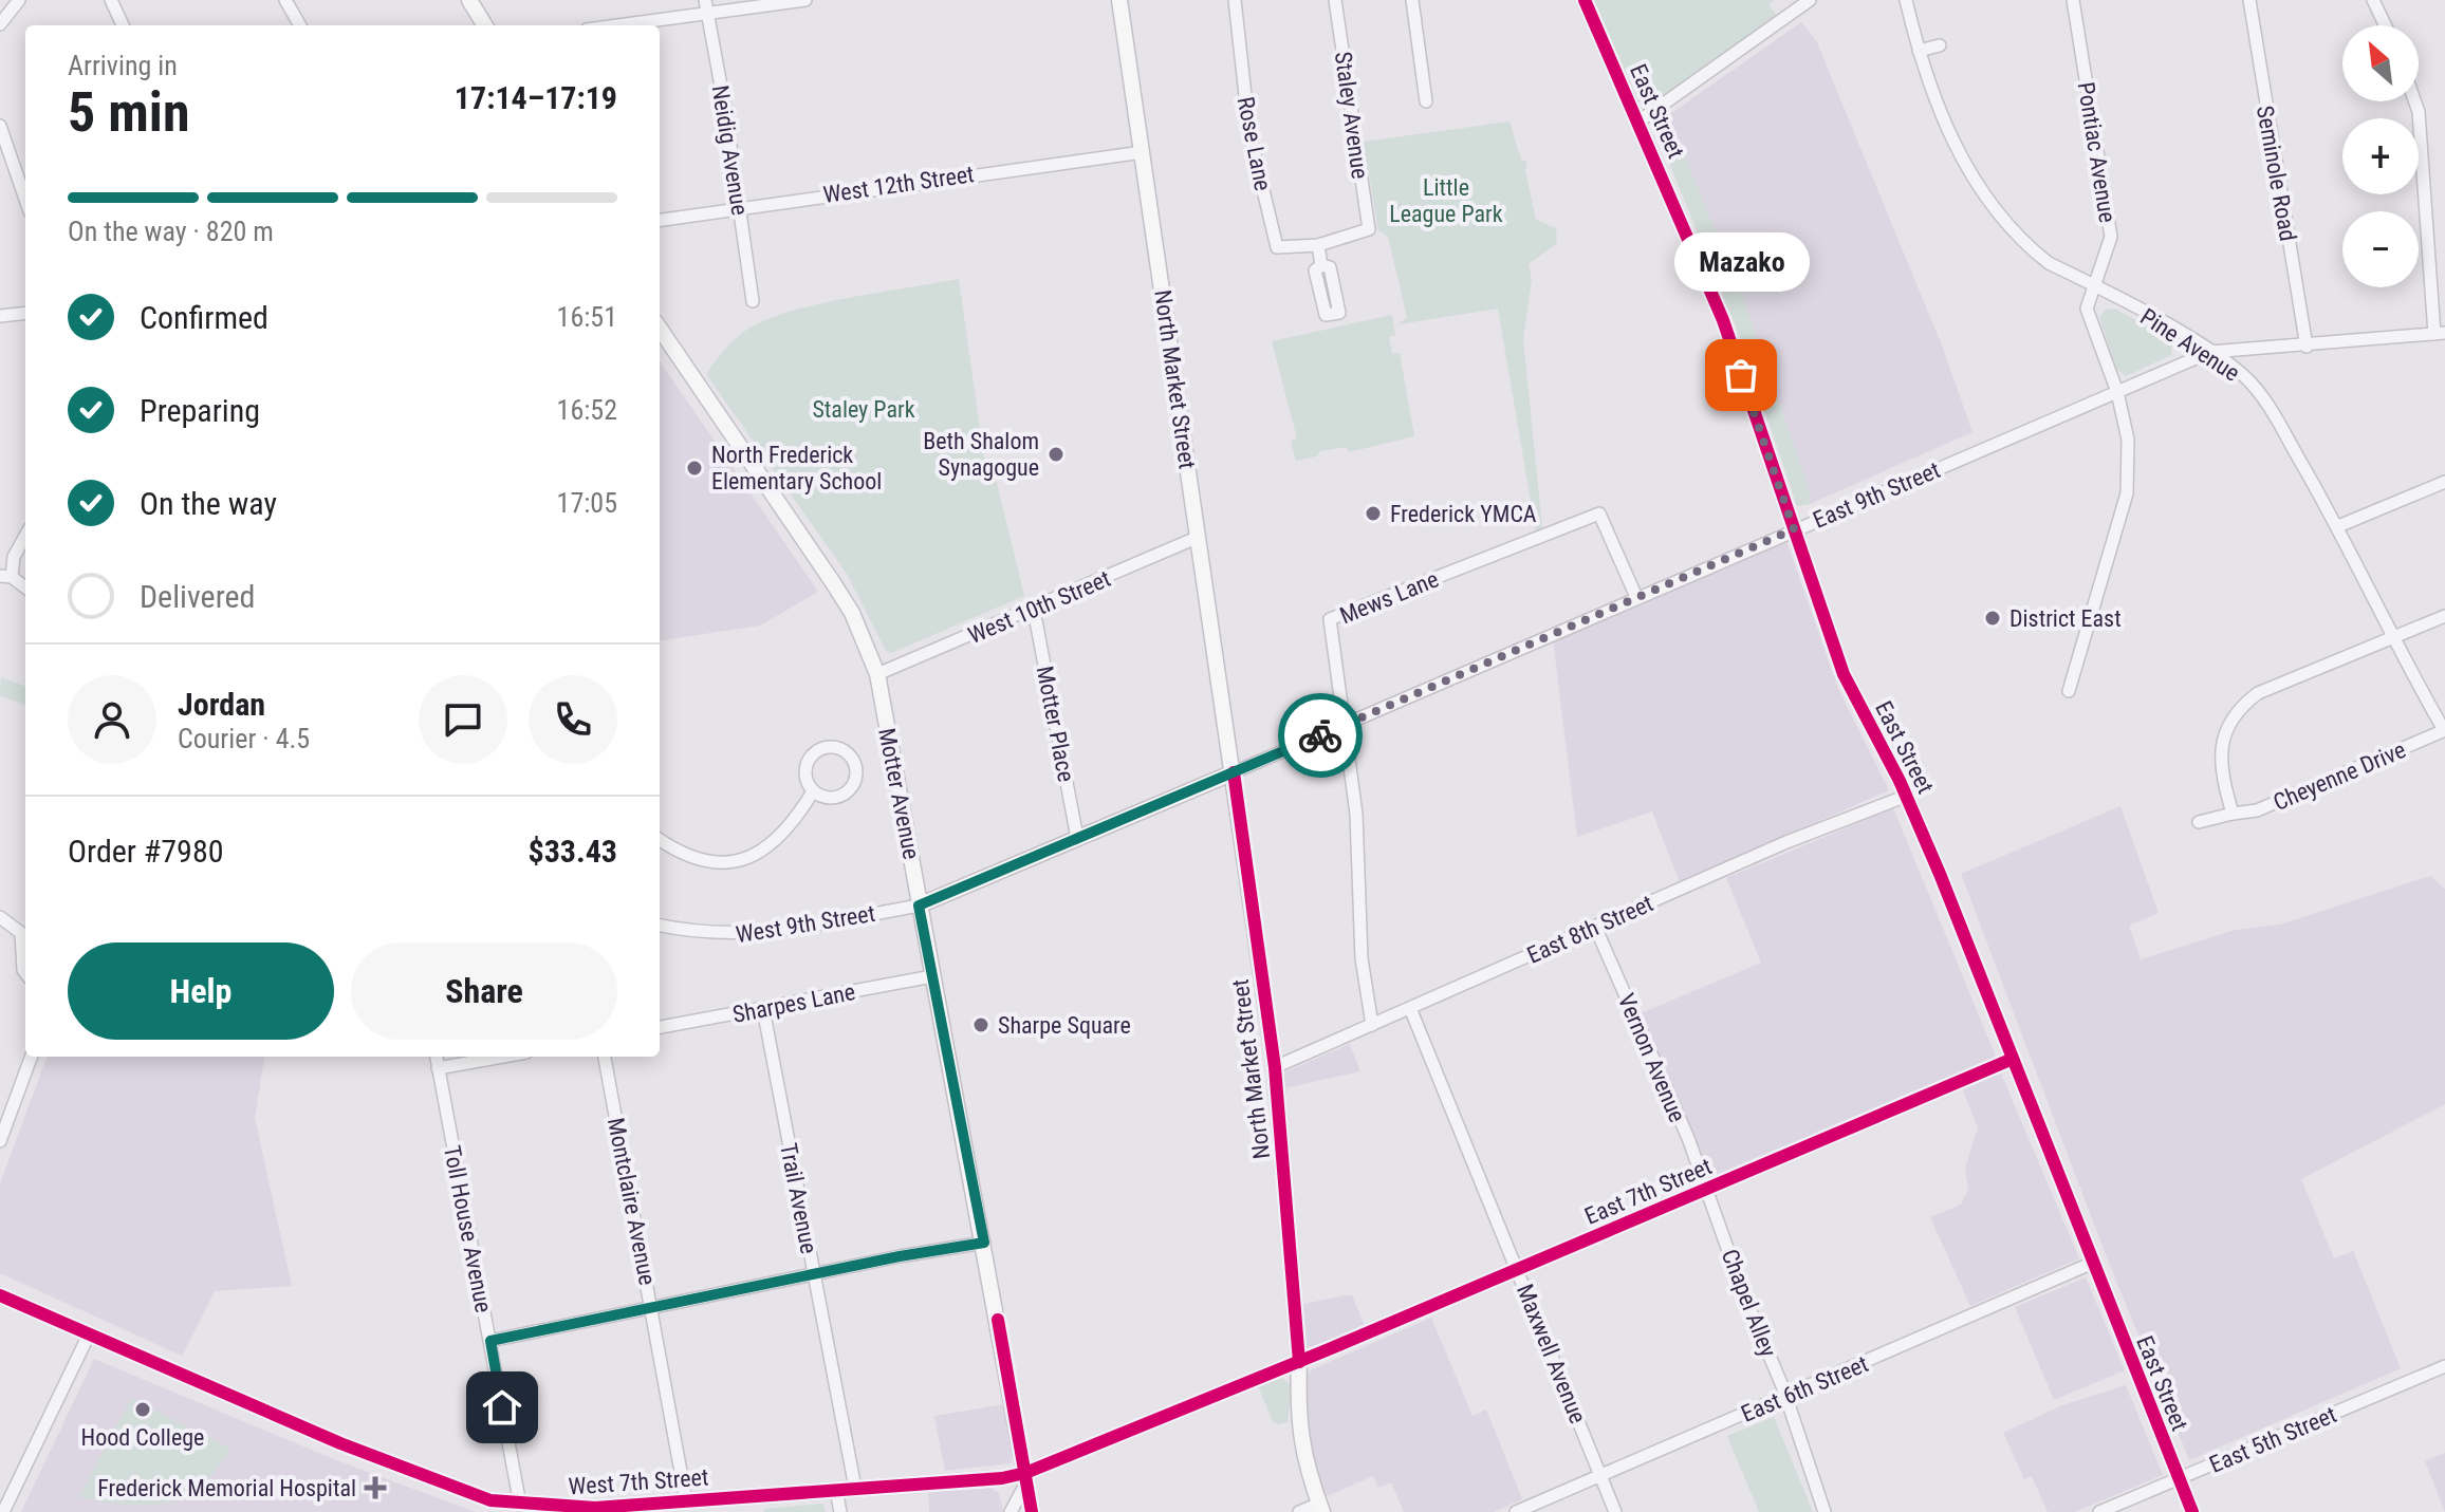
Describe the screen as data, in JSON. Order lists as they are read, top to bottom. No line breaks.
{"streets":{"main road":["East Street","North Market Street","Motter Avenue","West 9th Street","East 7th Street","West 7th Street"],"street":["Staley Avenue","Rose Lane","Neidig Avenue","Pontiac Avenue","Seminole Road","West 12th Street","Pine Avenue","East 9th Street","Mews Lane","West 10th Street","Motter Place","Cheyenne Drive","East 8th Street","Sharpes Lane","Vernon Avenue","Trail Avenue","Montclaire Avenue","Toll House Avenue","Chapel Alley","Maxwell Avenue","East 6th Street","East 5th Street"]},"crossings":[["East Street","East 9th Street"],["East Street","East 8th Street"],["East Street","East 7th Street"],["East Street","East 6th Street"],["East Street","East 5th Street"],["Staley Avenue","Rose Lane"],["Neidig Avenue","West 12th Street"],["Pontiac Avenue","Pine Avenue"],["Pontiac Avenue","East 9th Street"],["Seminole Road","East 9th Street"],["West 12th Street","North Market Street"],["Pine Avenue","East 9th Street"],["Pine Avenue","Cheyenne Drive"],["North Market Street","East 9th Street"],["North Market Street","West 10th Street"],["North Market Street","West 9th Street"],["North Market Street","East 8th Street"],["North Market Street","East 7th Street"],["North Market Street","West 7th Street"],["East 9th Street","Mews Lane"],["East 9th Street","West 9th Street"],["Mews Lane","East 8th Street"],["West 10th Street","Motter Place"],["West 10th Street","Motter Avenue"],["Motter Place","West 9th Street"],["Motter Avenue","West 9th Street"],["Motter Avenue","Sharpes Lane"],["Motter Avenue","West 7th Street"],["East 8th Street","Vernon Avenue"],["East 8th Street","Maxwell Avenue"],["Sharpes Lane","Trail Avenue"],["Vernon Avenue","East 7th Street"],["Vernon Avenue","Chapel Alley"],["East 7th Street","Chapel Alley"],["East 7th Street","Maxwell Avenue"],["East 7th Street","West 7th Street"],["Trail Avenue","West 7th Street"],["Montclaire Avenue","West 7th Street"],["Toll House Avenue","West 7th Street"],["Chapel Alley","East 6th Street"],["Maxwell Avenue","East 6th Street"]],"parks":["Little League Park","Staley Park"],"places":{"other":["Mazako","Beth Shalom Synagogue","North Frederick Elementary School","Frederick YMCA","District East","Sharpe Square","Hood College"],"health":["Frederick Memorial Hospital"]},"north":"top left","page":{"map_buttons":["+","−"],"heading":["5 min","Arriving in","17:14–17:19"],"panel":["Jordan","Courier · 4.5","Order #7980","$33.43"],"bar":"On the way · 820 m","bubble":"Mazako","list":[["Confirmed","16:51"],["Preparing","16:52"],["On the way","17:05"],"Delivered"],"buttons":["Help","Share"]}}
